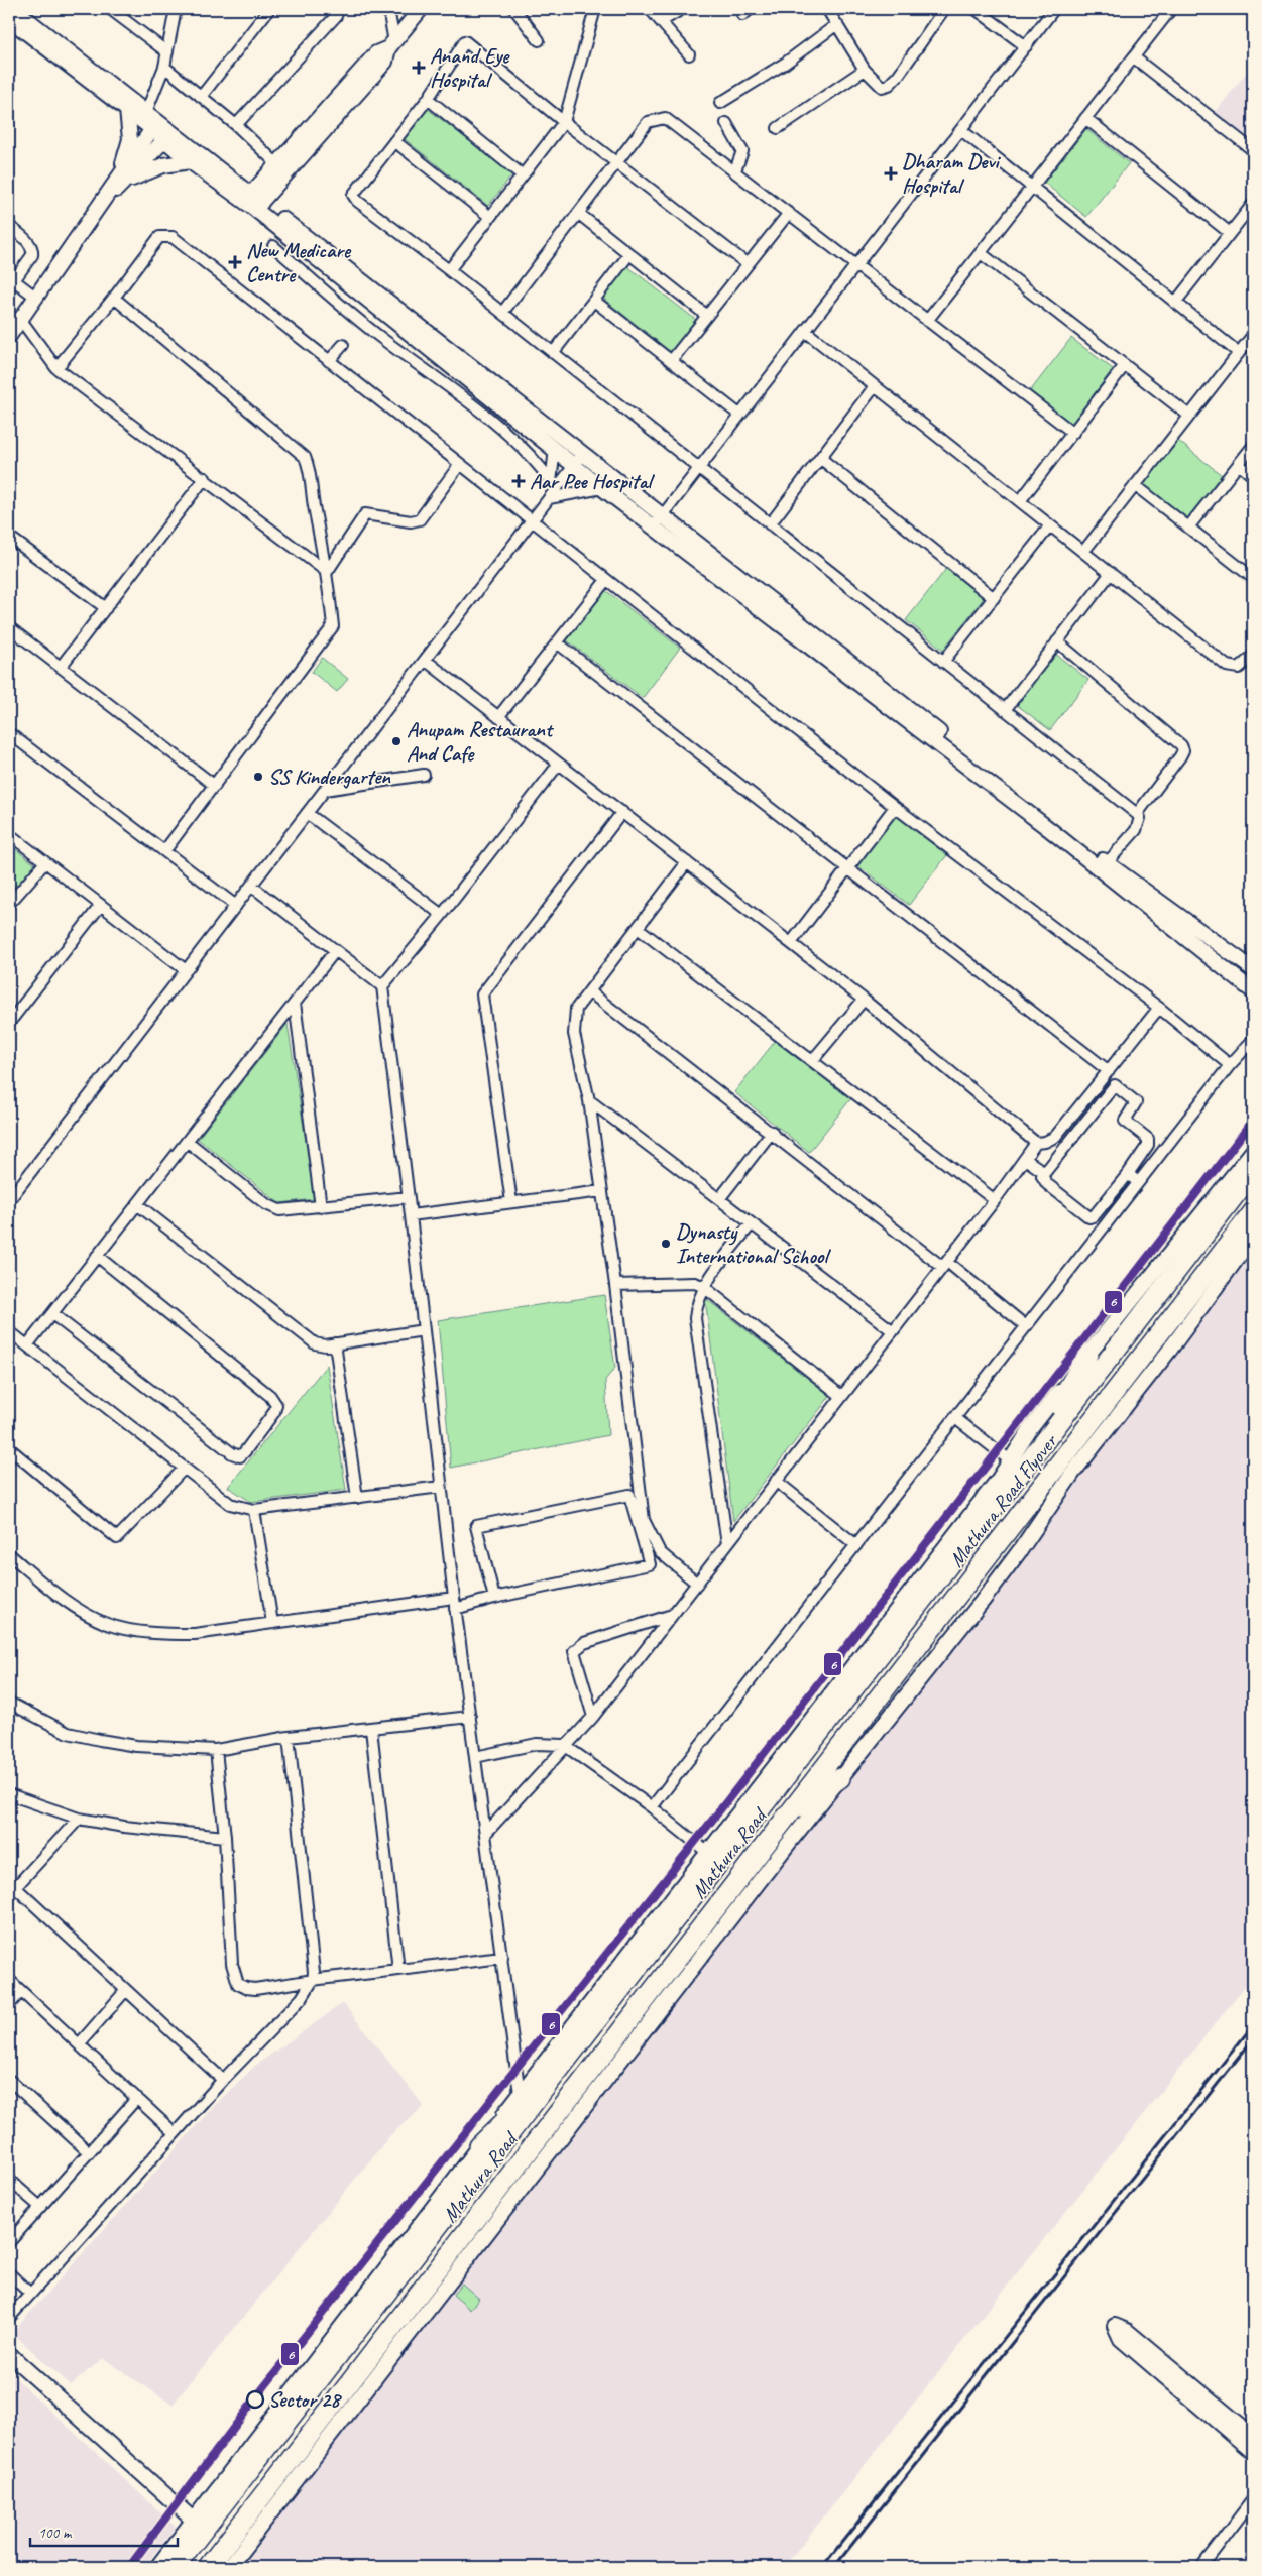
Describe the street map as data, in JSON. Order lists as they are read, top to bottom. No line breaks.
{"streets":{"highway":["Mathura Road Flyover","Mathura Road"]},"crossings":[["Mathura Road Flyover","Mathura Road"]],"places":{"health":["Anand Eye Hospital","Dharam Devi Hospital","New Medicare Centre","Aar Pee Hospital"],"other":["Anupam Restaurant And Cafe","SS Kindergarten","Dynasty International School","Sector 28"]},"lines":["transit line 6"],"scale_bar":"100 m"}
